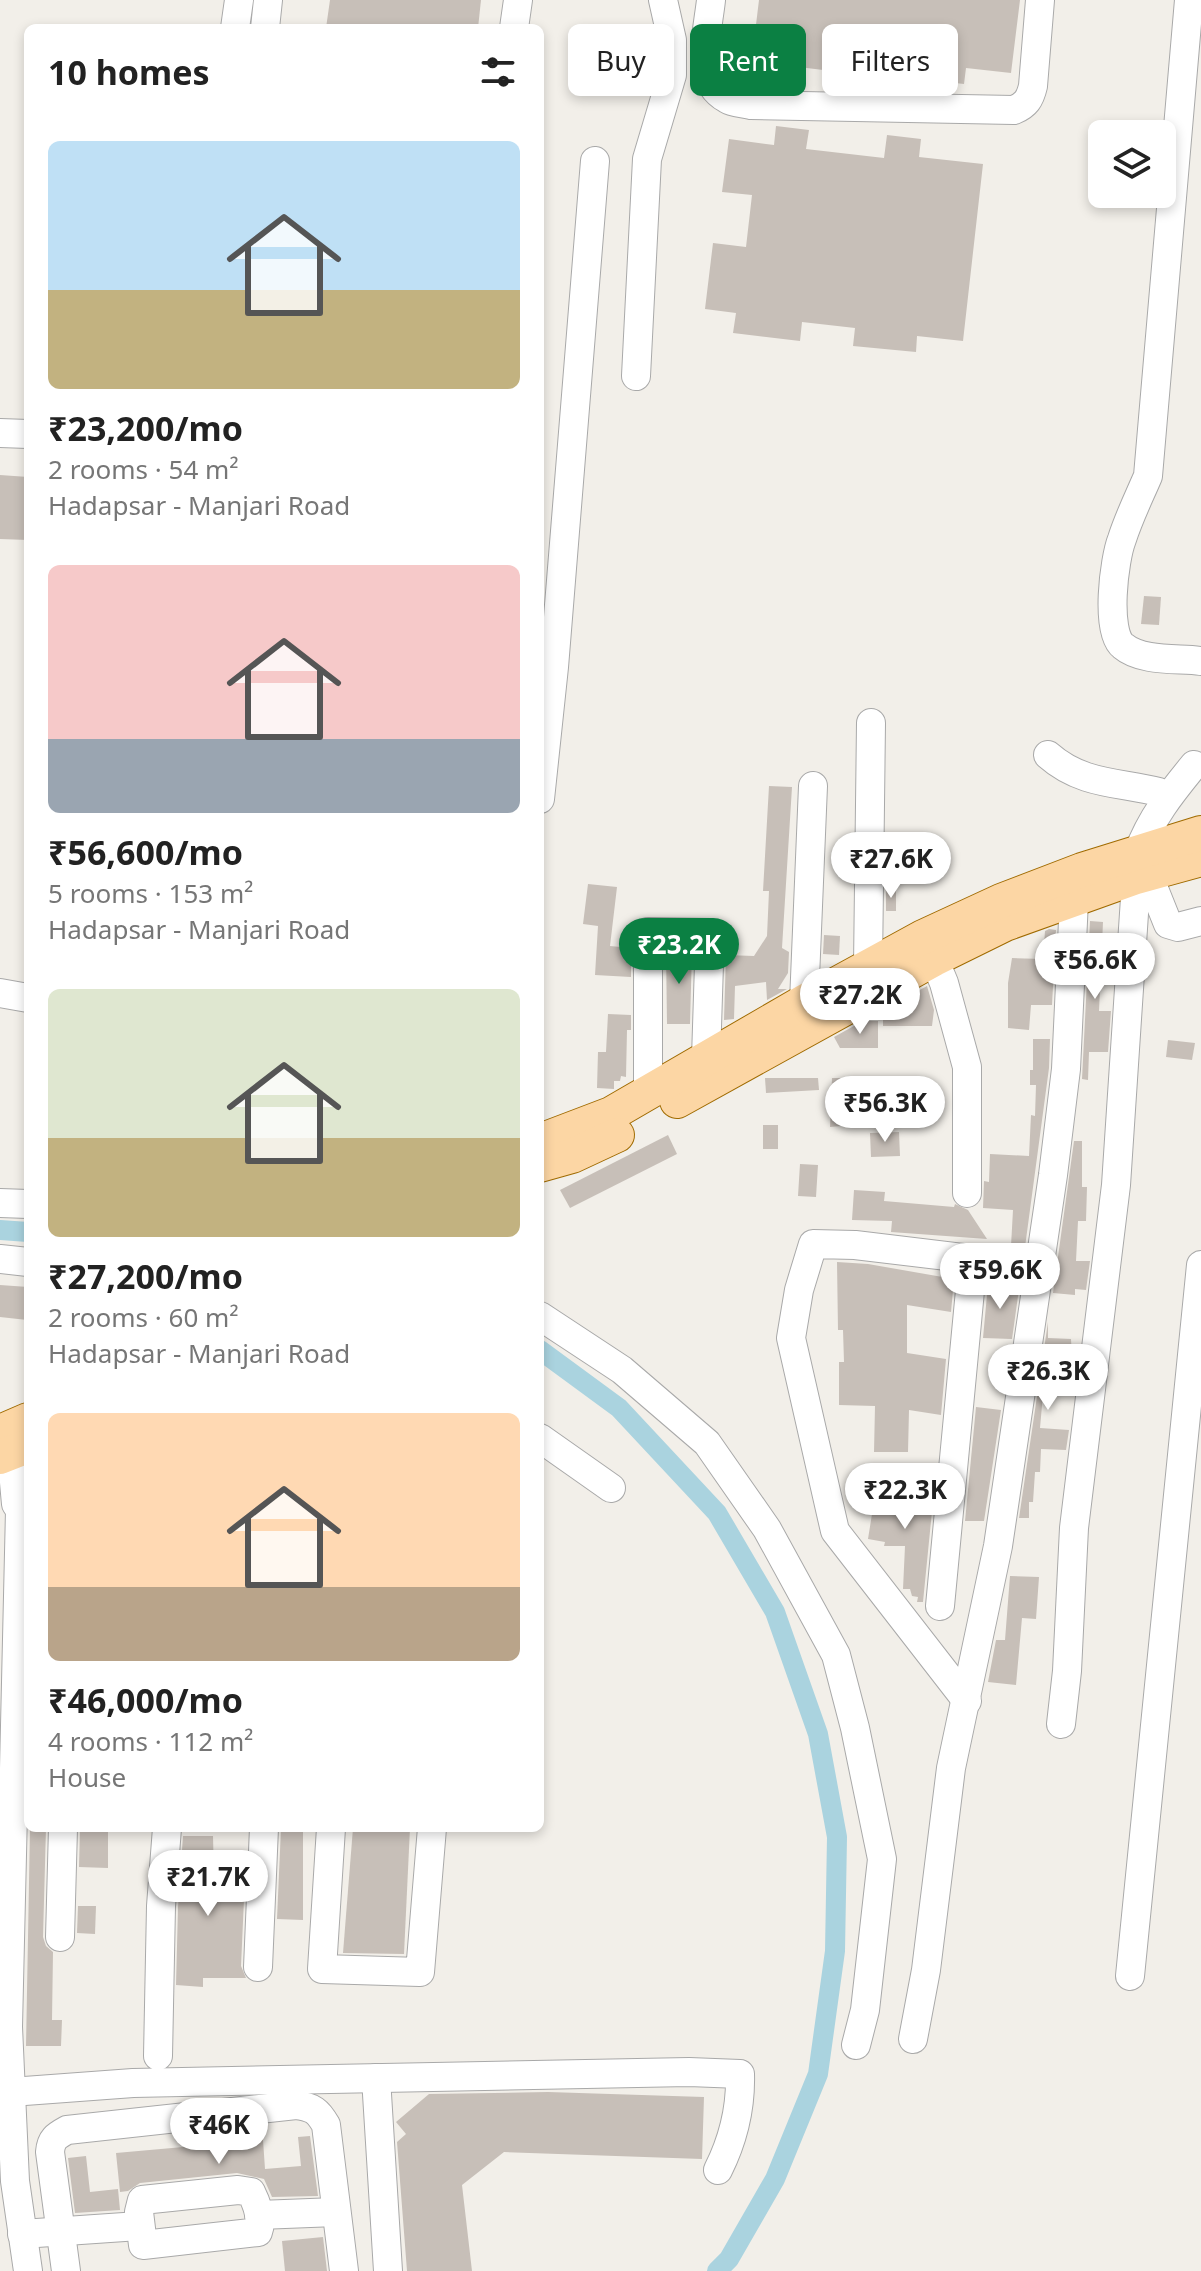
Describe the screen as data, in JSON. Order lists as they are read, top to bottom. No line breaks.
{"page":{"chip":["Buy","Rent","Filters"],"heading":"10 homes","list":[{"name":"₹23,200/mo","note":"2 rooms · 54 m² · Hadapsar - Manjari Road"},{"name":"₹56,600/mo","note":"5 rooms · 153 m² · Hadapsar - Manjari Road"},{"name":"₹27,200/mo","note":"2 rooms · 60 m² · Hadapsar - Manjari Road"},{"name":"₹46,000/mo","note":"4 rooms · 112 m² · House"}],"price":["₹27.6K","₹23.2K","₹56.6K","₹27.2K","₹56.3K","₹59.6K","₹26.3K","₹22.3K","₹21.7K","₹46K"]}}
